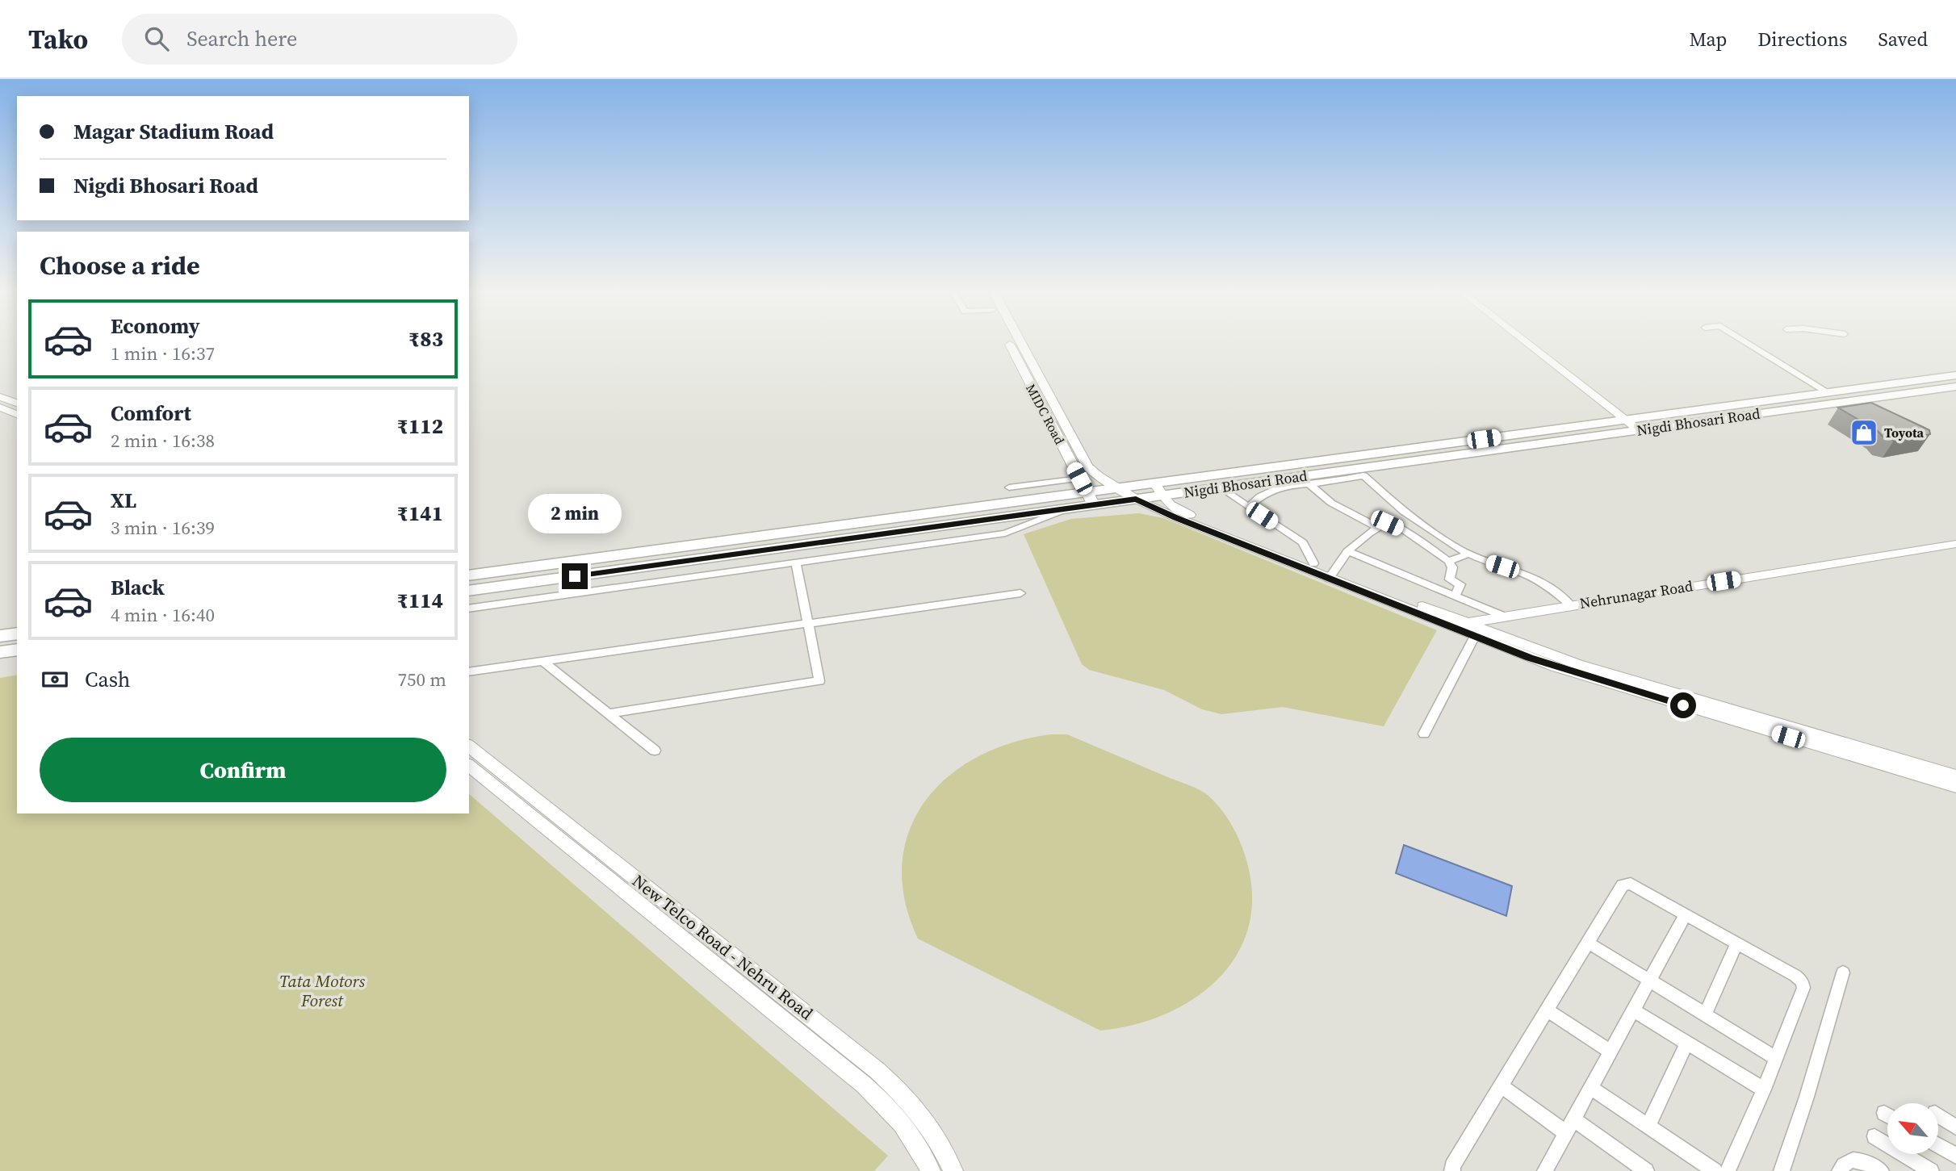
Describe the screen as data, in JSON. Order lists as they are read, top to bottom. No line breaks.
{"streets":{"main road":["MIDC Road","Nigdi Bhosari Road"],"street":["Nehrunagar Road","New Telco Road - Nehru Road"]},"crossings":[["MIDC Road","Nigdi Bhosari Road"]],"parks":["Tata Motors Forest"],"places":{"shop":["Toyota"]},"north":"top left","page":{"header":"Tako","search":"Search here","nav":["Map","Directions","Saved"],"banner":["Magar Stadium Road","Nigdi Bhosari Road"],"heading":"Choose a ride","list":[{"name":"Economy","note":"1 min · 16:37","value":"₹83"},{"name":"Comfort","note":"2 min · 16:38","value":"₹112"},{"name":"XL","note":"3 min · 16:39","value":"₹141"},{"name":"Black","note":"4 min · 16:40","value":"₹114"}],"bubble":"2 min","pay":["Cash","750 m"],"buttons":"Confirm"}}
